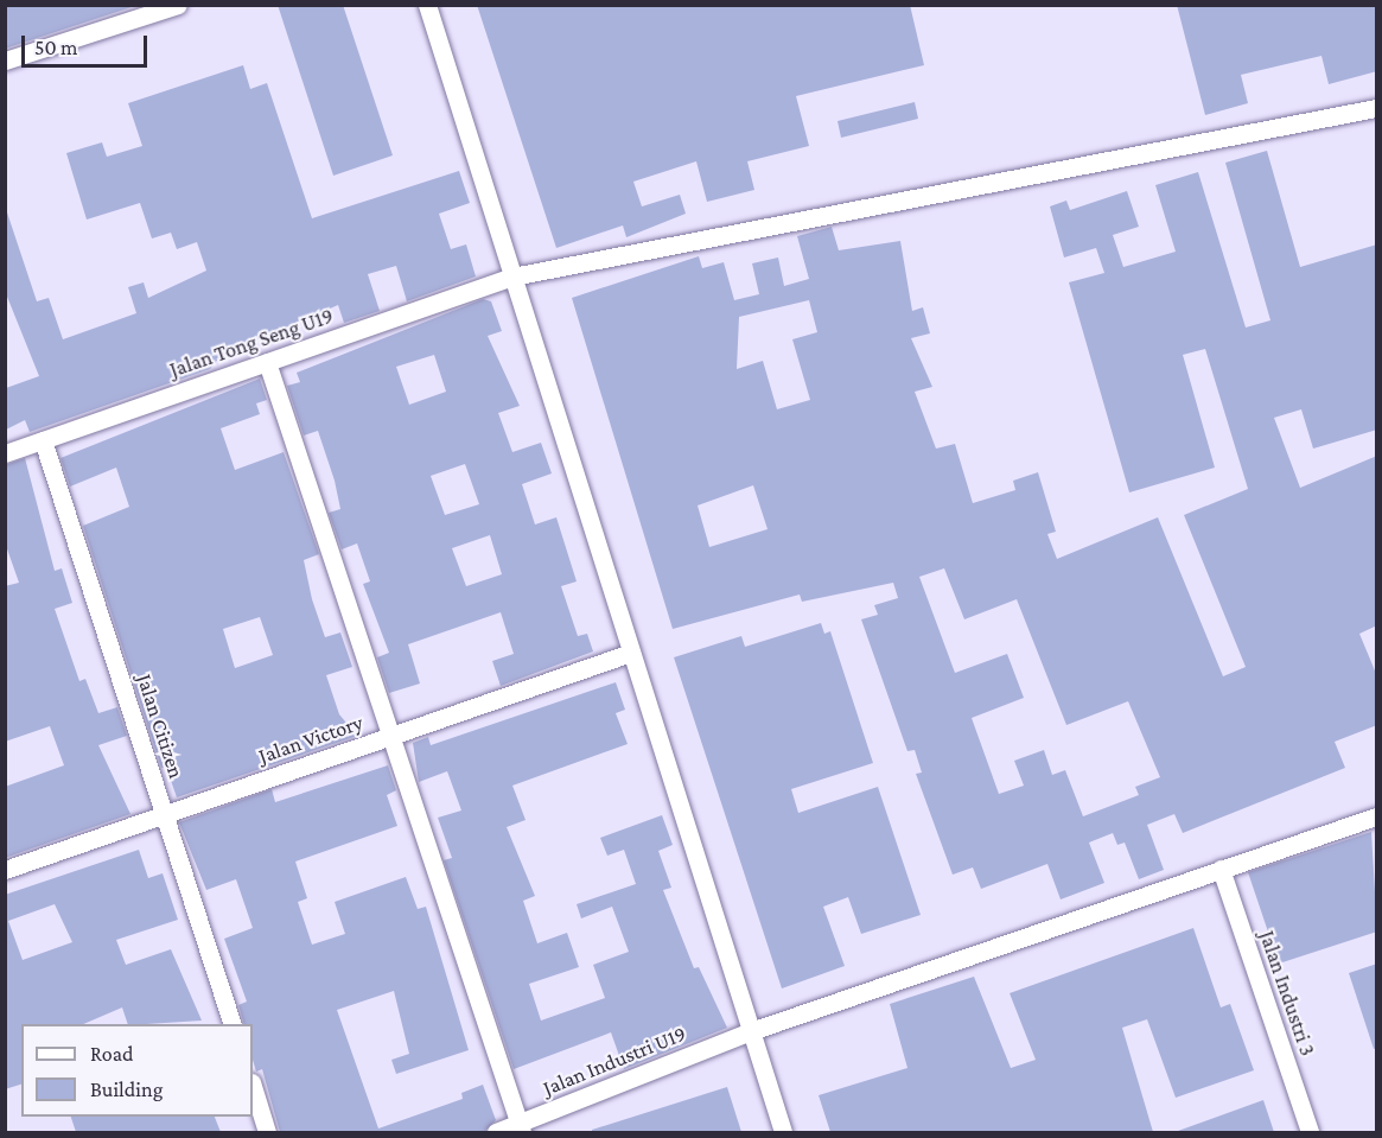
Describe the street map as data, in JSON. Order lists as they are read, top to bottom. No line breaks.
{"streets":{"street":["Jalan Tong Seng U19","Jalan Citizen","Jalan Victory","Jalan Industri 3","Jalan Industri U19"]},"crossings":[["Jalan Tong Seng U19","Jalan Citizen"],["Jalan Citizen","Jalan Victory"],["Jalan Industri 3","Jalan Industri U19"]],"legend":["Road","Building"],"scale_bar":"50 m"}
